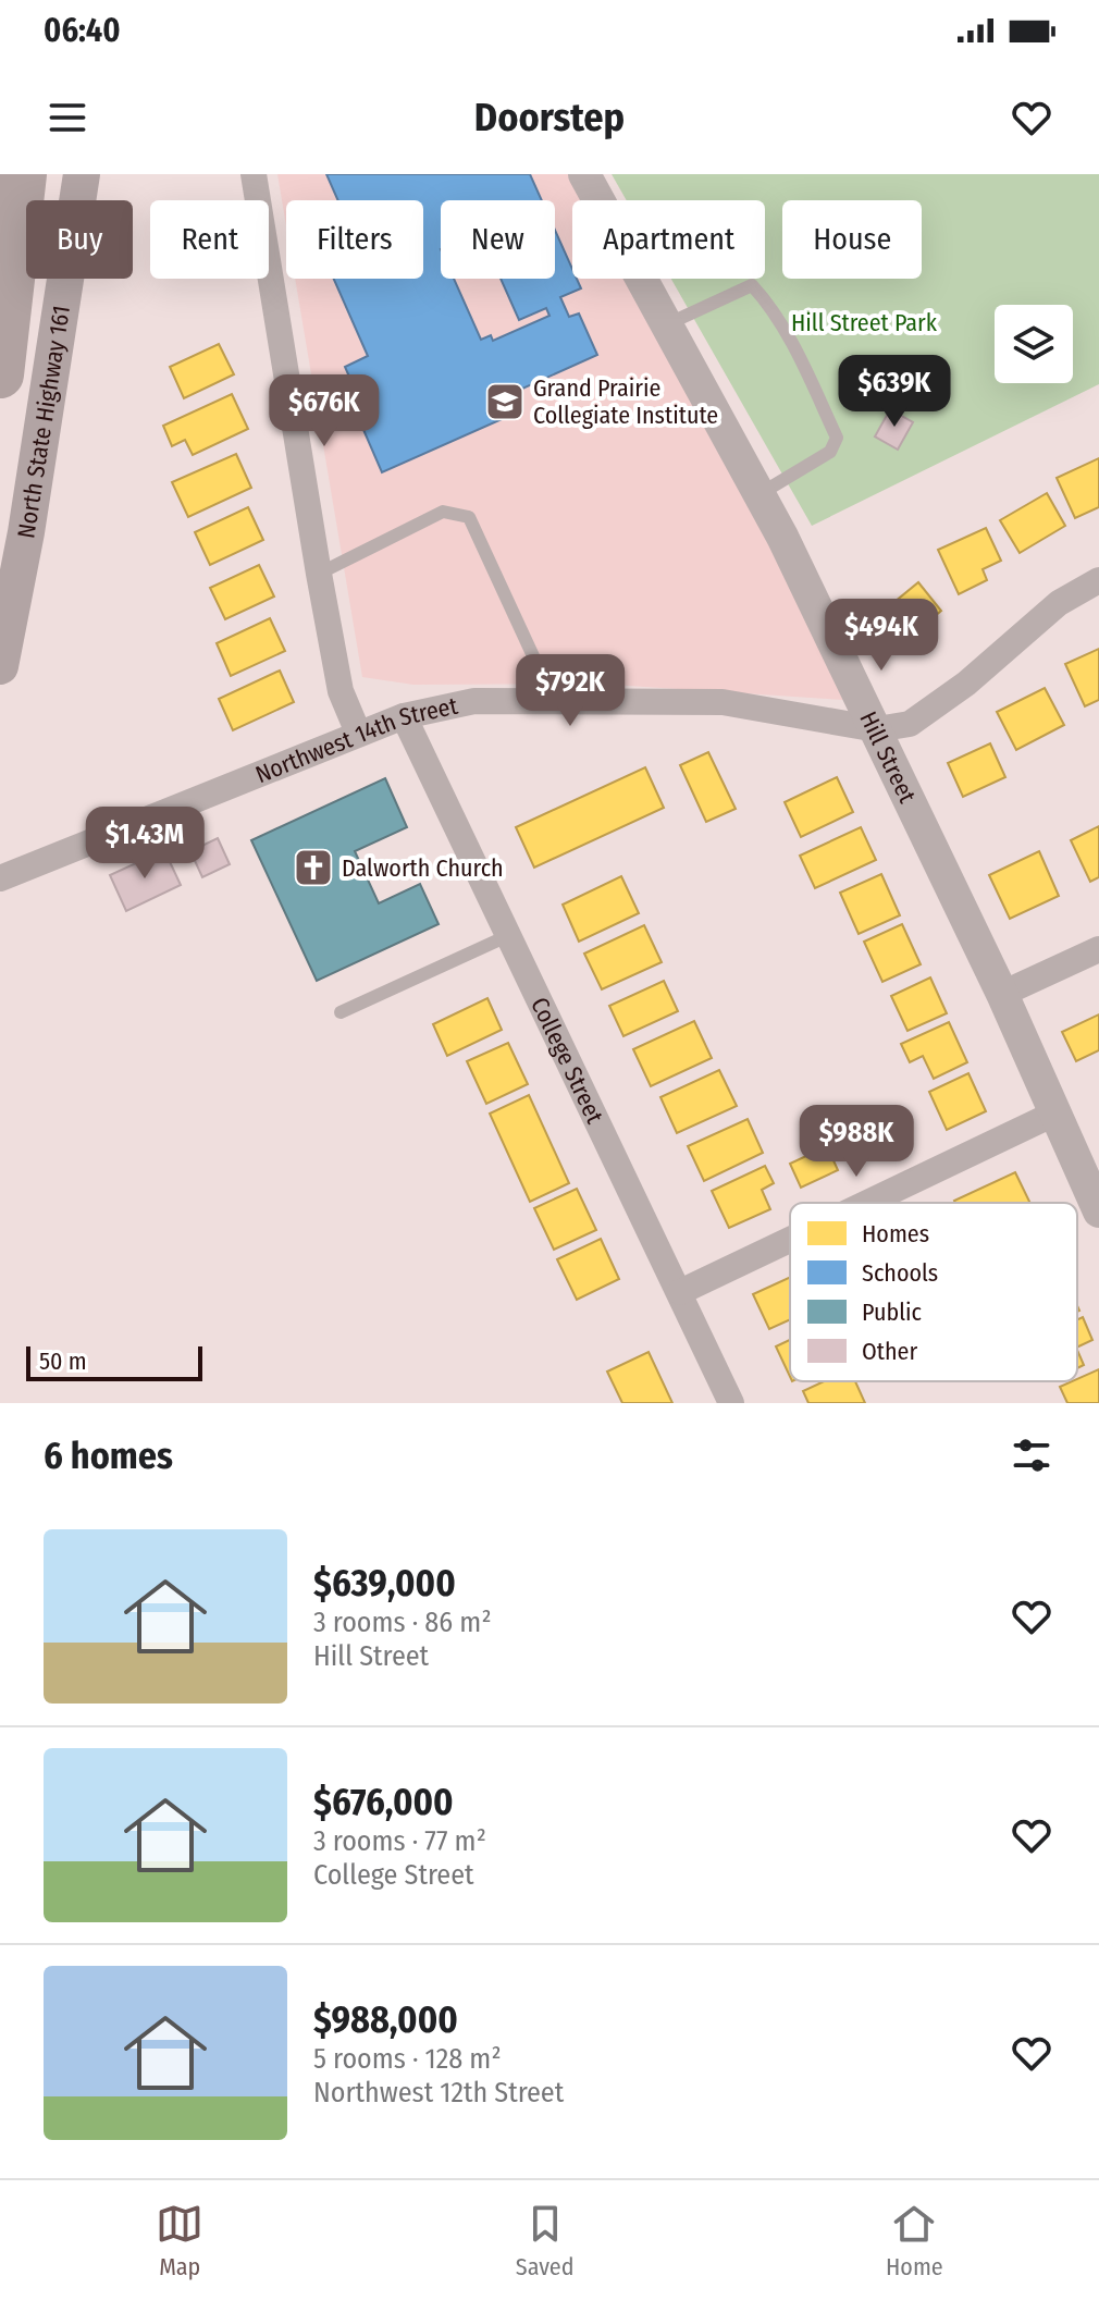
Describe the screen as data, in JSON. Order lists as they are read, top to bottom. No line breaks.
{"streets":{"main road":["North State Highway 161"],"street":["Northwest 14th Street","Hill Street","College Street"]},"crossings":[["Northwest 14th Street","Hill Street"],["Northwest 14th Street","College Street"]],"parks":["Hill Street Park"],"places":{"school or university":["Grand Prairie Collegiate Institute"],"church":["Dalworth Church"]},"legend":["Homes","Schools","Public","Other"],"scale_bar":"50 m","page":{"status":"06:40","header":"Doorstep","chip":["Buy","Rent","Filters","New","Apartment","House"],"price":["$639K","$676K","$494K","$792K","$1.43M","$988K"],"scale":"50 m","heading":"6 homes","list":[{"name":"$639,000","note":"3 rooms · 86 m² · Hill Street"},{"name":"$676,000","note":"3 rooms · 77 m² · College Street"},{"name":"$988,000","note":"5 rooms · 128 m² · Northwest 12th Street"}],"tabs":["Map","Saved","Home"]}}
